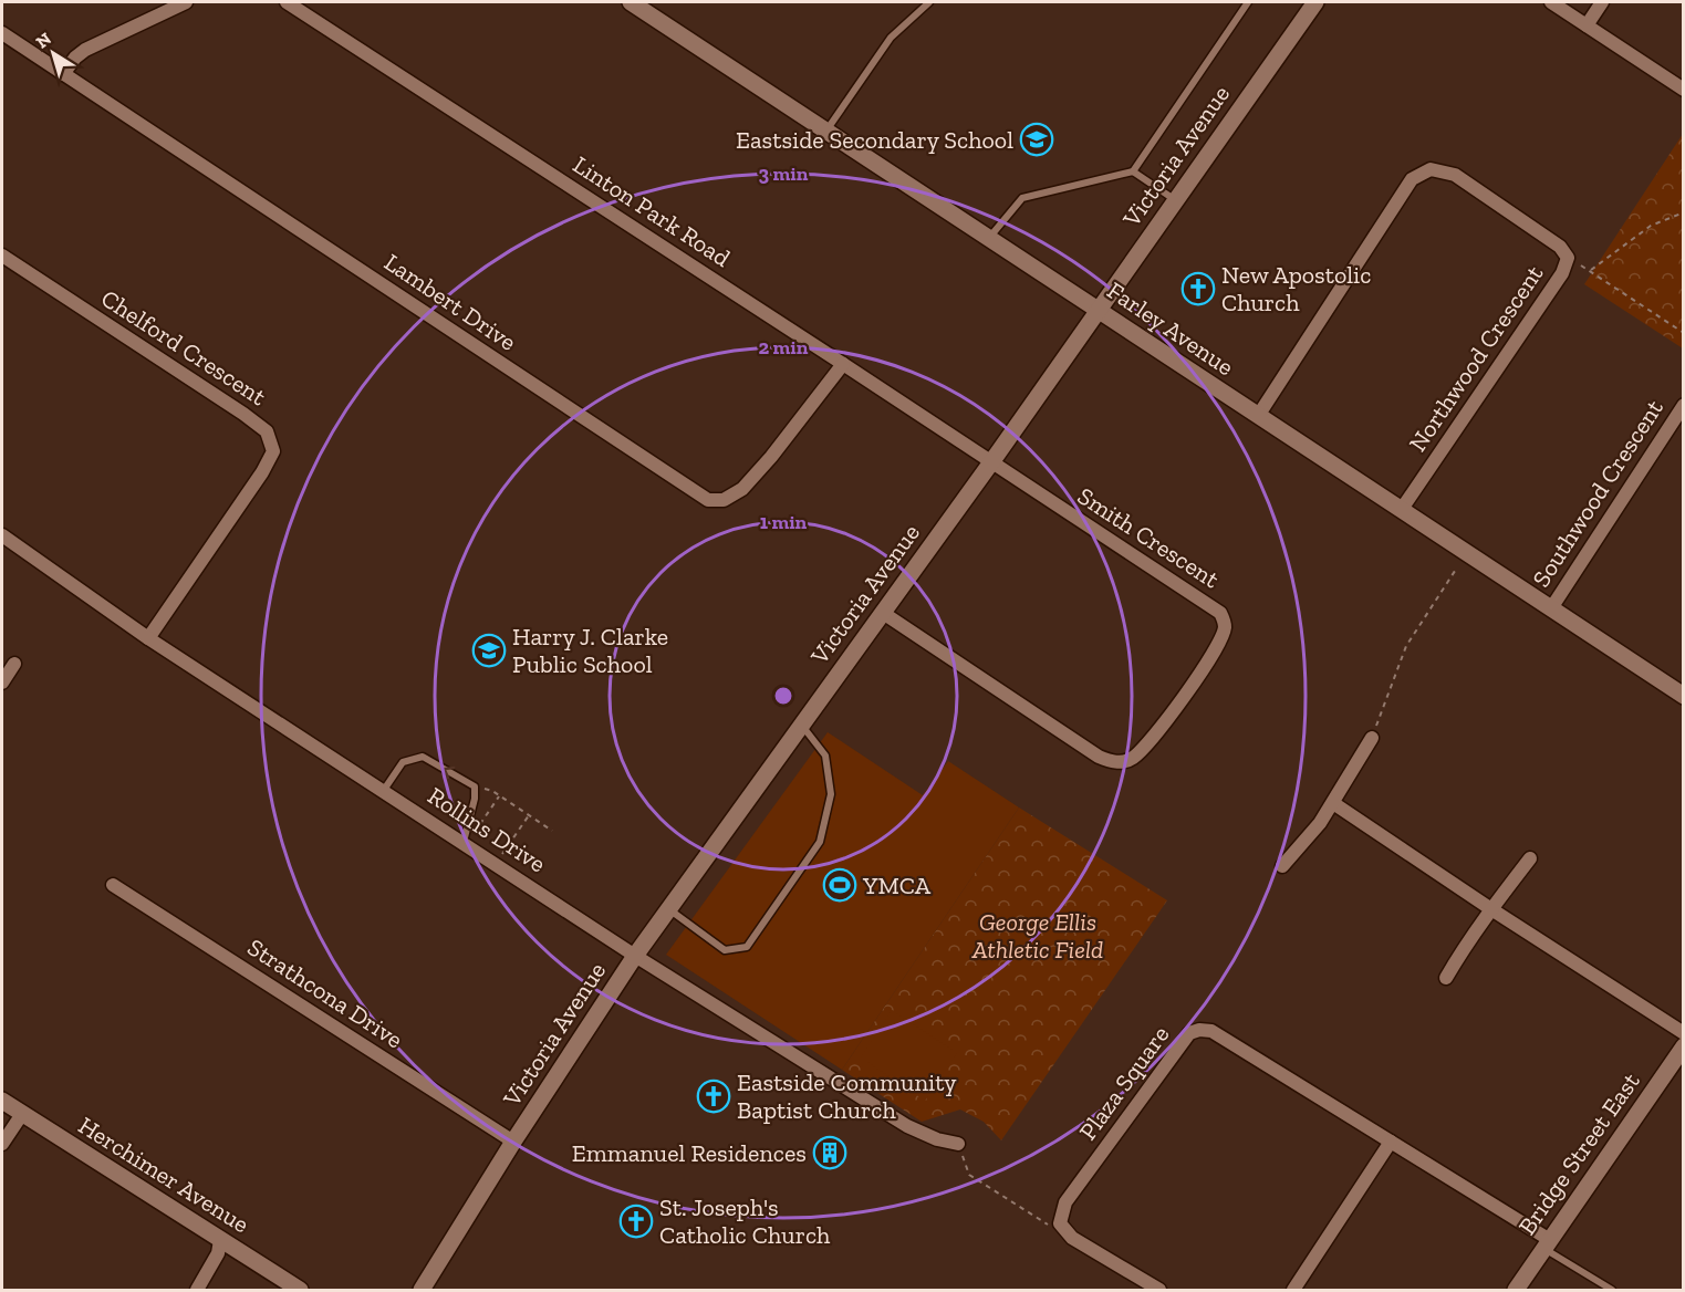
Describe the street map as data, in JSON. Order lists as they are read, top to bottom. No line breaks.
{"streets":{"street":["Victoria Avenue","Linton Park Road","Lambert Drive","Farley Avenue","Chelford Crescent","Northwood Crescent","Southwood Crescent","Smith Crescent","Rollins Drive","Strathcona Drive","Plaza Square","Bridge Street East","Herchimer Avenue"]},"crossings":[["Victoria Avenue","Linton Park Road"],["Victoria Avenue","Farley Avenue"],["Victoria Avenue","Smith Crescent"],["Victoria Avenue","Rollins Drive"],["Victoria Avenue","Strathcona Drive"],["Linton Park Road","Lambert Drive"],["Linton Park Road","Smith Crescent"],["Farley Avenue","Northwood Crescent"],["Farley Avenue","Southwood Crescent"],["Chelford Crescent","Rollins Drive"],["Plaza Square","Bridge Street East"]],"parks":["George Ellis Athletic Field"],"places":{"school or university":["Eastside Secondary School","Harry J. Clarke Public School"],"church":["New Apostolic Church","Eastside Community Baptist Church","St. Joseph's Catholic Church"],"sports":["YMCA"],"building":["Emmanuel Residences"]},"north":"top left","rings":["3 min","2 min","1 min"]}
